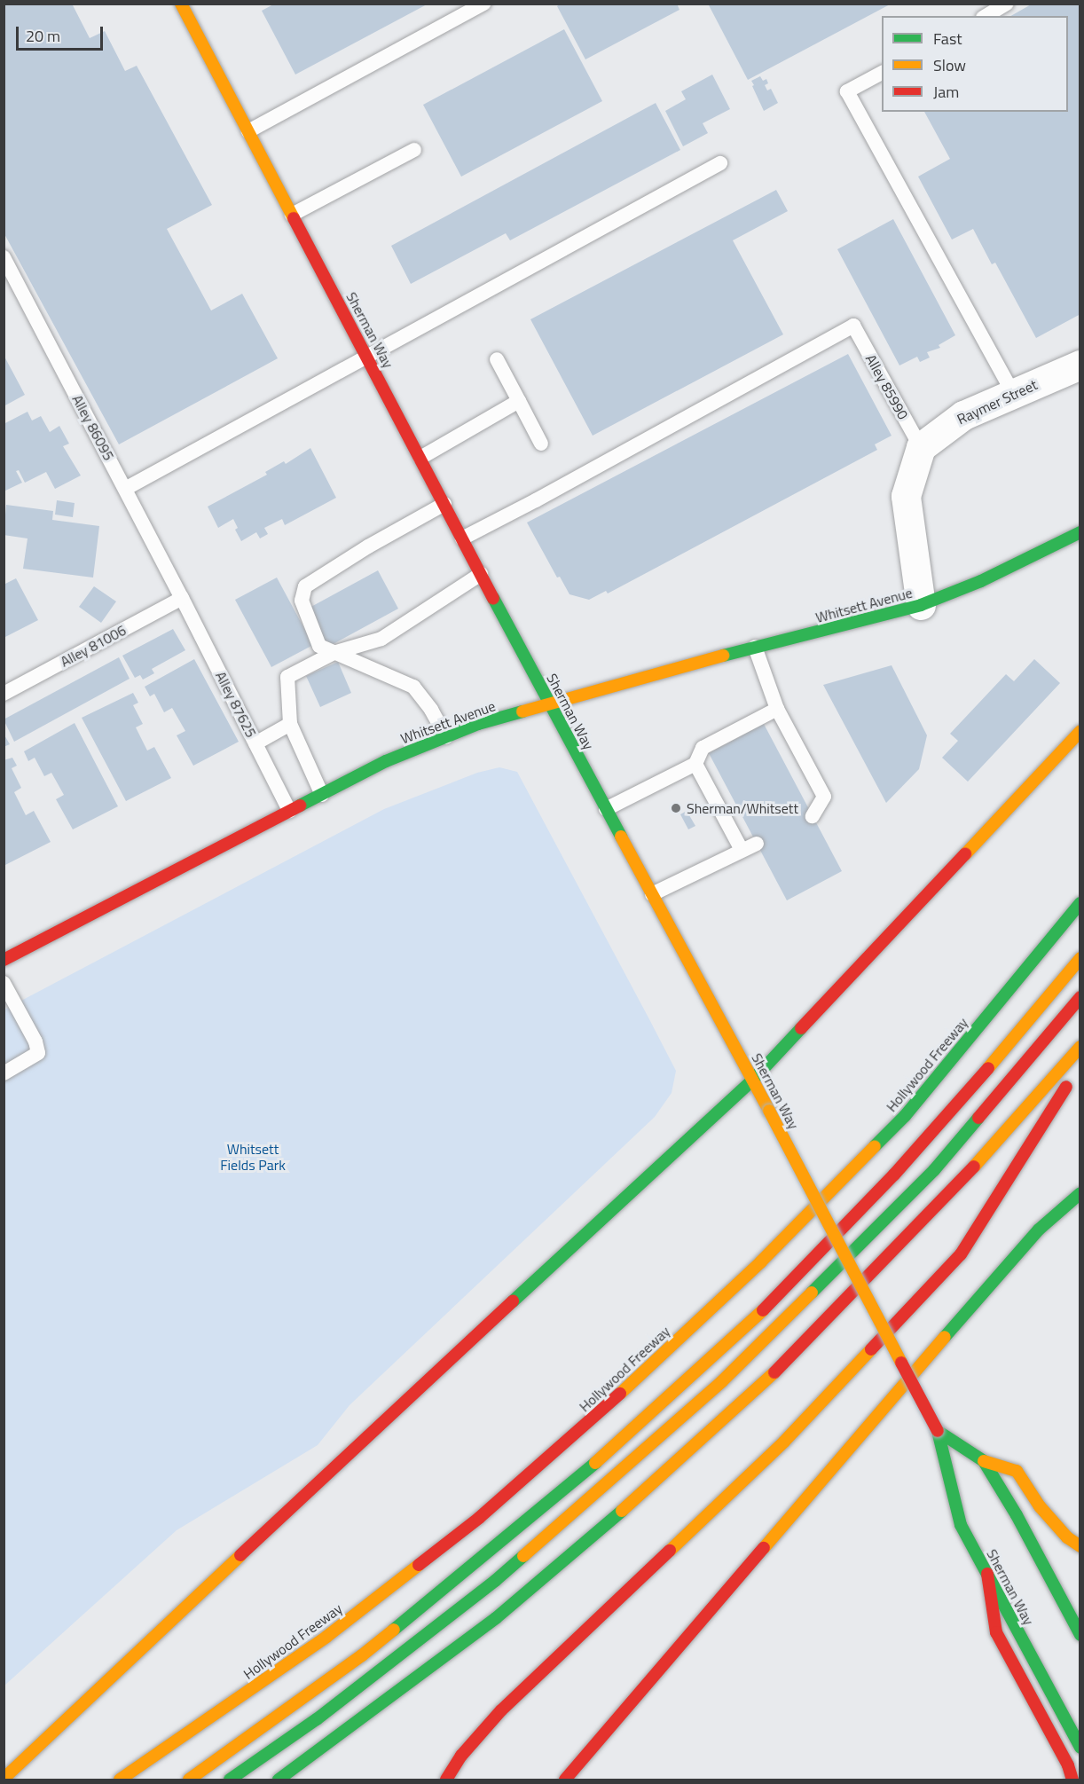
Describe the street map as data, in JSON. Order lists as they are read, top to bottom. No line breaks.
{"streets":{"main road":["Sherman Way","Whitsett Avenue","Hollywood Freeway"],"street":["Raymer Street"],"lane":["Alley 85990","Alley 86095","Alley 81006","Alley 87625"]},"crossings":[["Sherman Way","Alley 85990"],["Sherman Way","Whitsett Avenue"],["Alley 85990","Raymer Street"],["Alley 86095","Alley 81006"],["Alley 86095","Alley 87625"],["Whitsett Avenue","Alley 87625"],["Alley 81006","Alley 87625"]],"parks":["Whitsett Fields Park"],"places":["Sherman/Whitsett"],"legend":["Fast","Slow","Jam"],"scale_bar":"20 m"}
